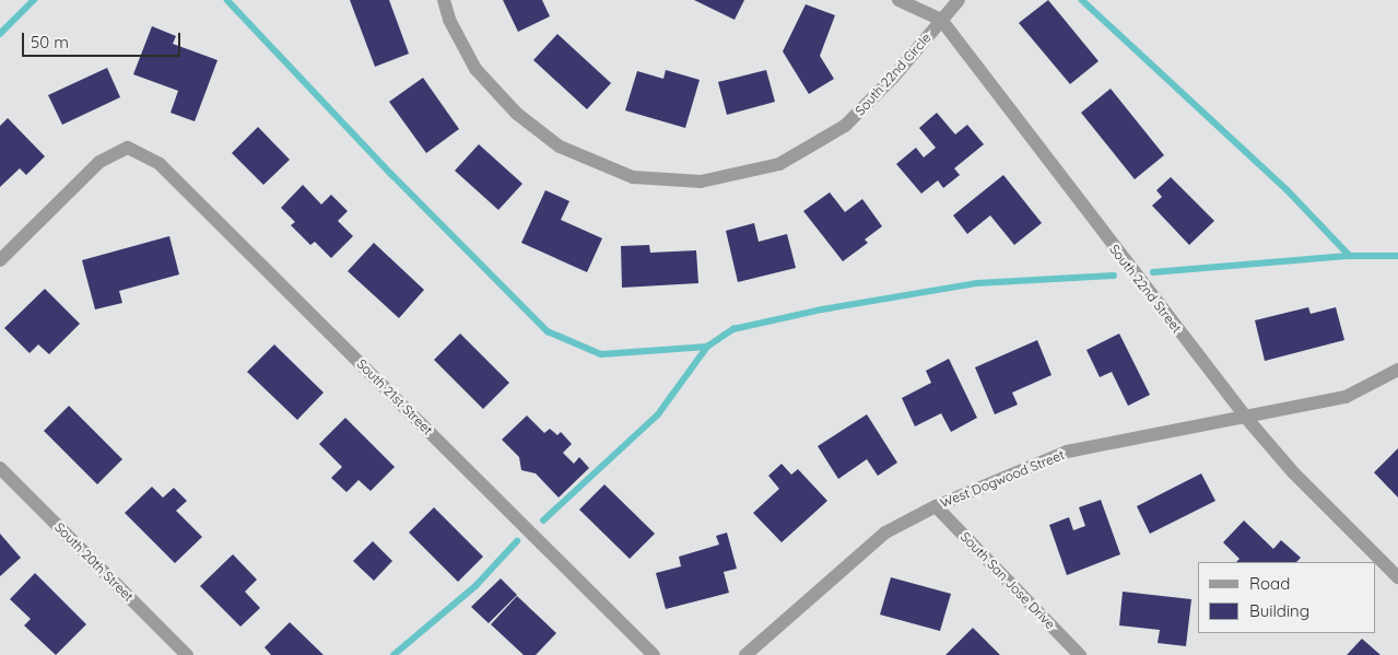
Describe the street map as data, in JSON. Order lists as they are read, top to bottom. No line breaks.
{"streets":{"street":["South 22nd Circle","South 22nd Street","South 21st Street","West Dogwood Street","South 20th Street","South San Jose Drive"]},"crossings":[["South 22nd Circle","South 22nd Street"],["South 22nd Street","West Dogwood Street"],["West Dogwood Street","South San Jose Drive"]],"legend":["Road","Building"],"scale_bar":"50 m"}
